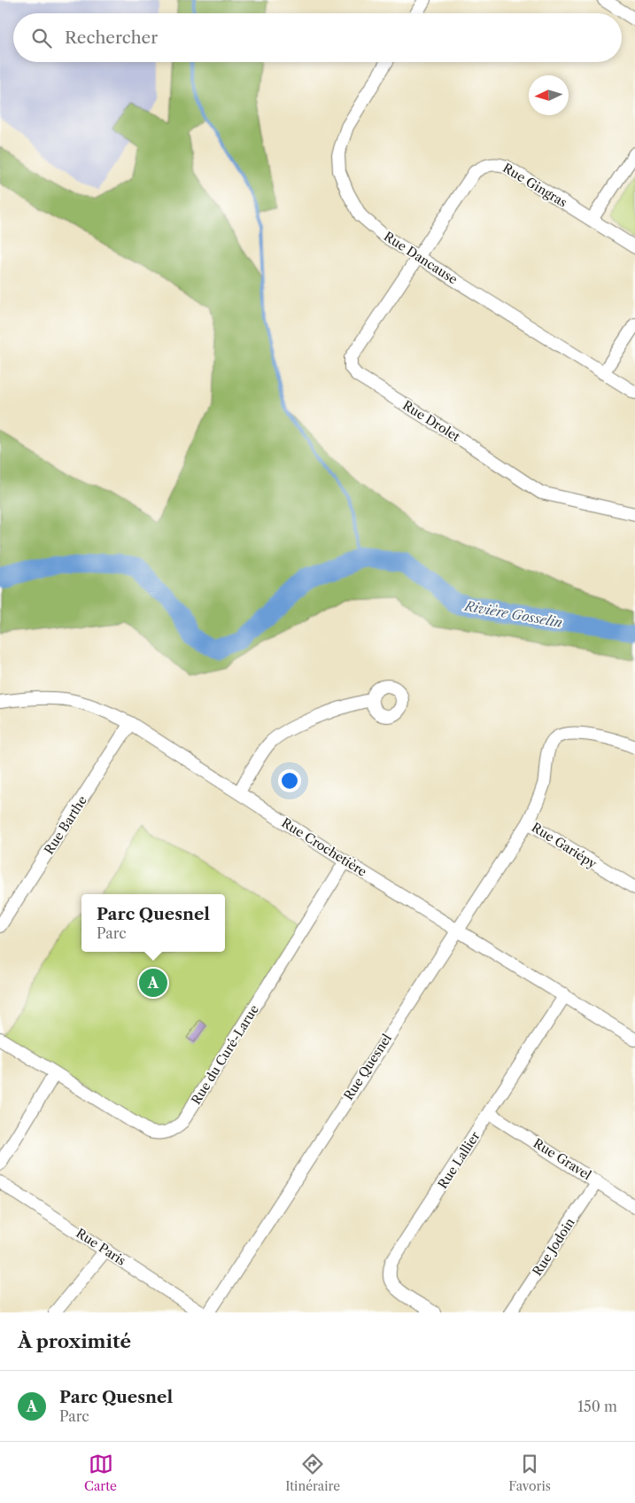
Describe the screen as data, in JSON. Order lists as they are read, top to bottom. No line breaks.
{"streets":{"street":["Rue Gingras","Rue Dancause","Rue Drolet","Rue Barthe","Rue Gariépy","Rue Crochetière","Rue du Curé-Larue","Rue Quesnel","Rue Gravel","Rue Lallier","Rue Paris","Rue Jodoin"]},"crossings":[["Rue Gingras","Rue Dancause"],["Rue Gingras","Rue Drolet"],["Rue Dancause","Rue Drolet"],["Rue Barthe","Rue Crochetière"],["Rue Gariépy","Rue Quesnel"],["Rue Crochetière","Rue du Curé-Larue"],["Rue Crochetière","Rue Quesnel"],["Rue Crochetière","Rue Lallier"],["Rue Gravel","Rue Lallier"],["Rue Gravel","Rue Jodoin"]],"water":["Rivière Gosselin"],"north":"left","page":{"search":"Rechercher","popup":["Parc Quesnel","Parc"],"pins":"A","heading":"À proximité","list":[{"mark":"A","name":"Parc Quesnel","note":"Parc","value":"150 m"}],"nav":["Carte","Itinéraire","Favoris"]}}
